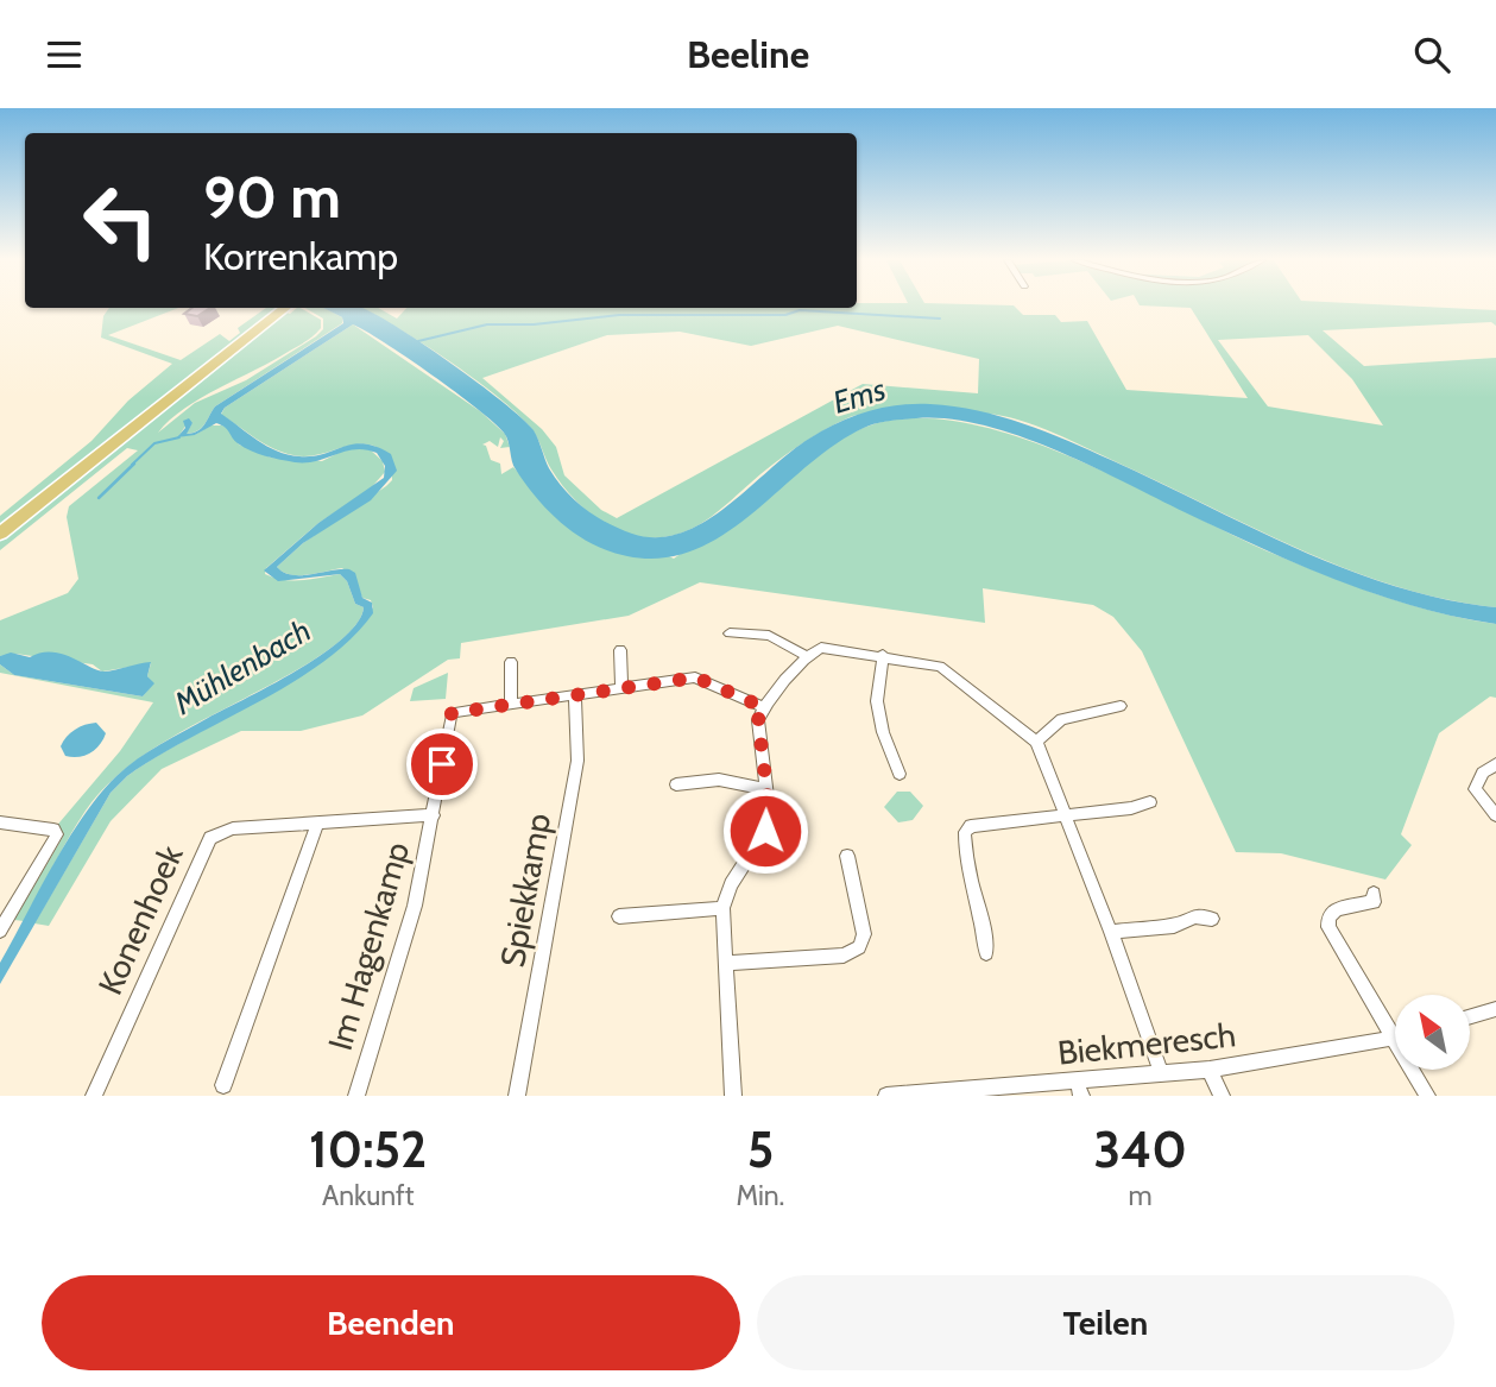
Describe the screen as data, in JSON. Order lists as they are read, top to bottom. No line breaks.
{"streets":{"street":["Spiekkamp","Konenhoek","Im Hagenkamp","Biekmeresch"]},"crossings":[["Konenhoek","Im Hagenkamp"]],"water":["Ems","Mühlenbach"],"north":"top left","page":{"header":"Beeline","turn":["90 m","Korrenkamp"],"eta":["10:52","Ankunft","5","Min.","340","m"],"buttons":["Beenden","Teilen"]}}
